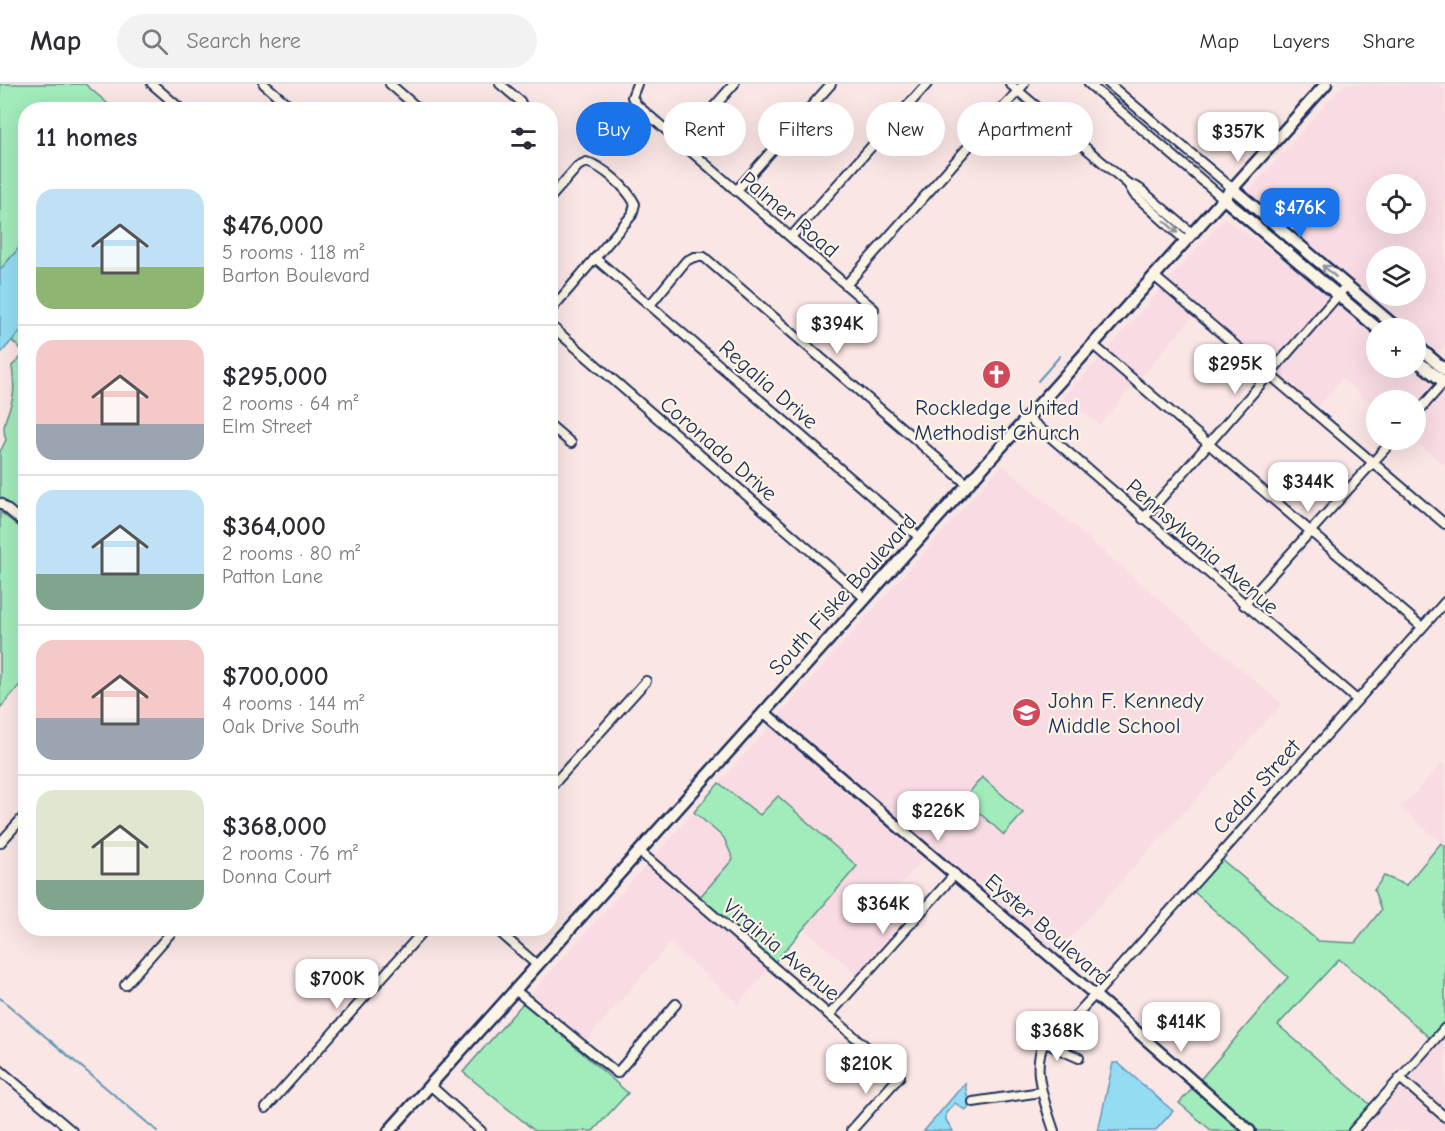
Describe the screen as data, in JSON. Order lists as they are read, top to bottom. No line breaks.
{"streets":{"main road":["South Fiske Boulevard"],"street":["Palmer Road","Regalia Drive","Coronado Drive","Pennsylvania Avenue","Cedar Street","Eyster Boulevard","Virginia Avenue"]},"crossings":[["Regalia Drive","South Fiske Boulevard"],["Coronado Drive","South Fiske Boulevard"],["Pennsylvania Avenue","South Fiske Boulevard"],["Pennsylvania Avenue","Cedar Street"],["South Fiske Boulevard","Eyster Boulevard"],["South Fiske Boulevard","Virginia Avenue"],["Cedar Street","Eyster Boulevard"]],"places":{"church":["Rockledge United Methodist Church"],"school or university":["John F. Kennedy Middle School"]},"page":{"header":"Map","search":"Search here","nav":["Map","Layers","Share"],"chip":["Buy","Rent","Filters","New","Apartment"],"heading":"11 homes","price":["$357K","$476K","$394K","$295K","$344K","$226K","$364K","$700K","$414K","$368K","$210K"],"map_buttons":["+","−"],"list":[{"name":"$476,000","note":"5 rooms · 118 m² · Barton Boulevard"},{"name":"$295,000","note":"2 rooms · 64 m² · Elm Street"},{"name":"$364,000","note":"2 rooms · 80 m² · Patton Lane"},{"name":"$700,000","note":"4 rooms · 144 m² · Oak Drive South"},{"name":"$368,000","note":"2 rooms · 76 m² · Donna Court"}]}}
